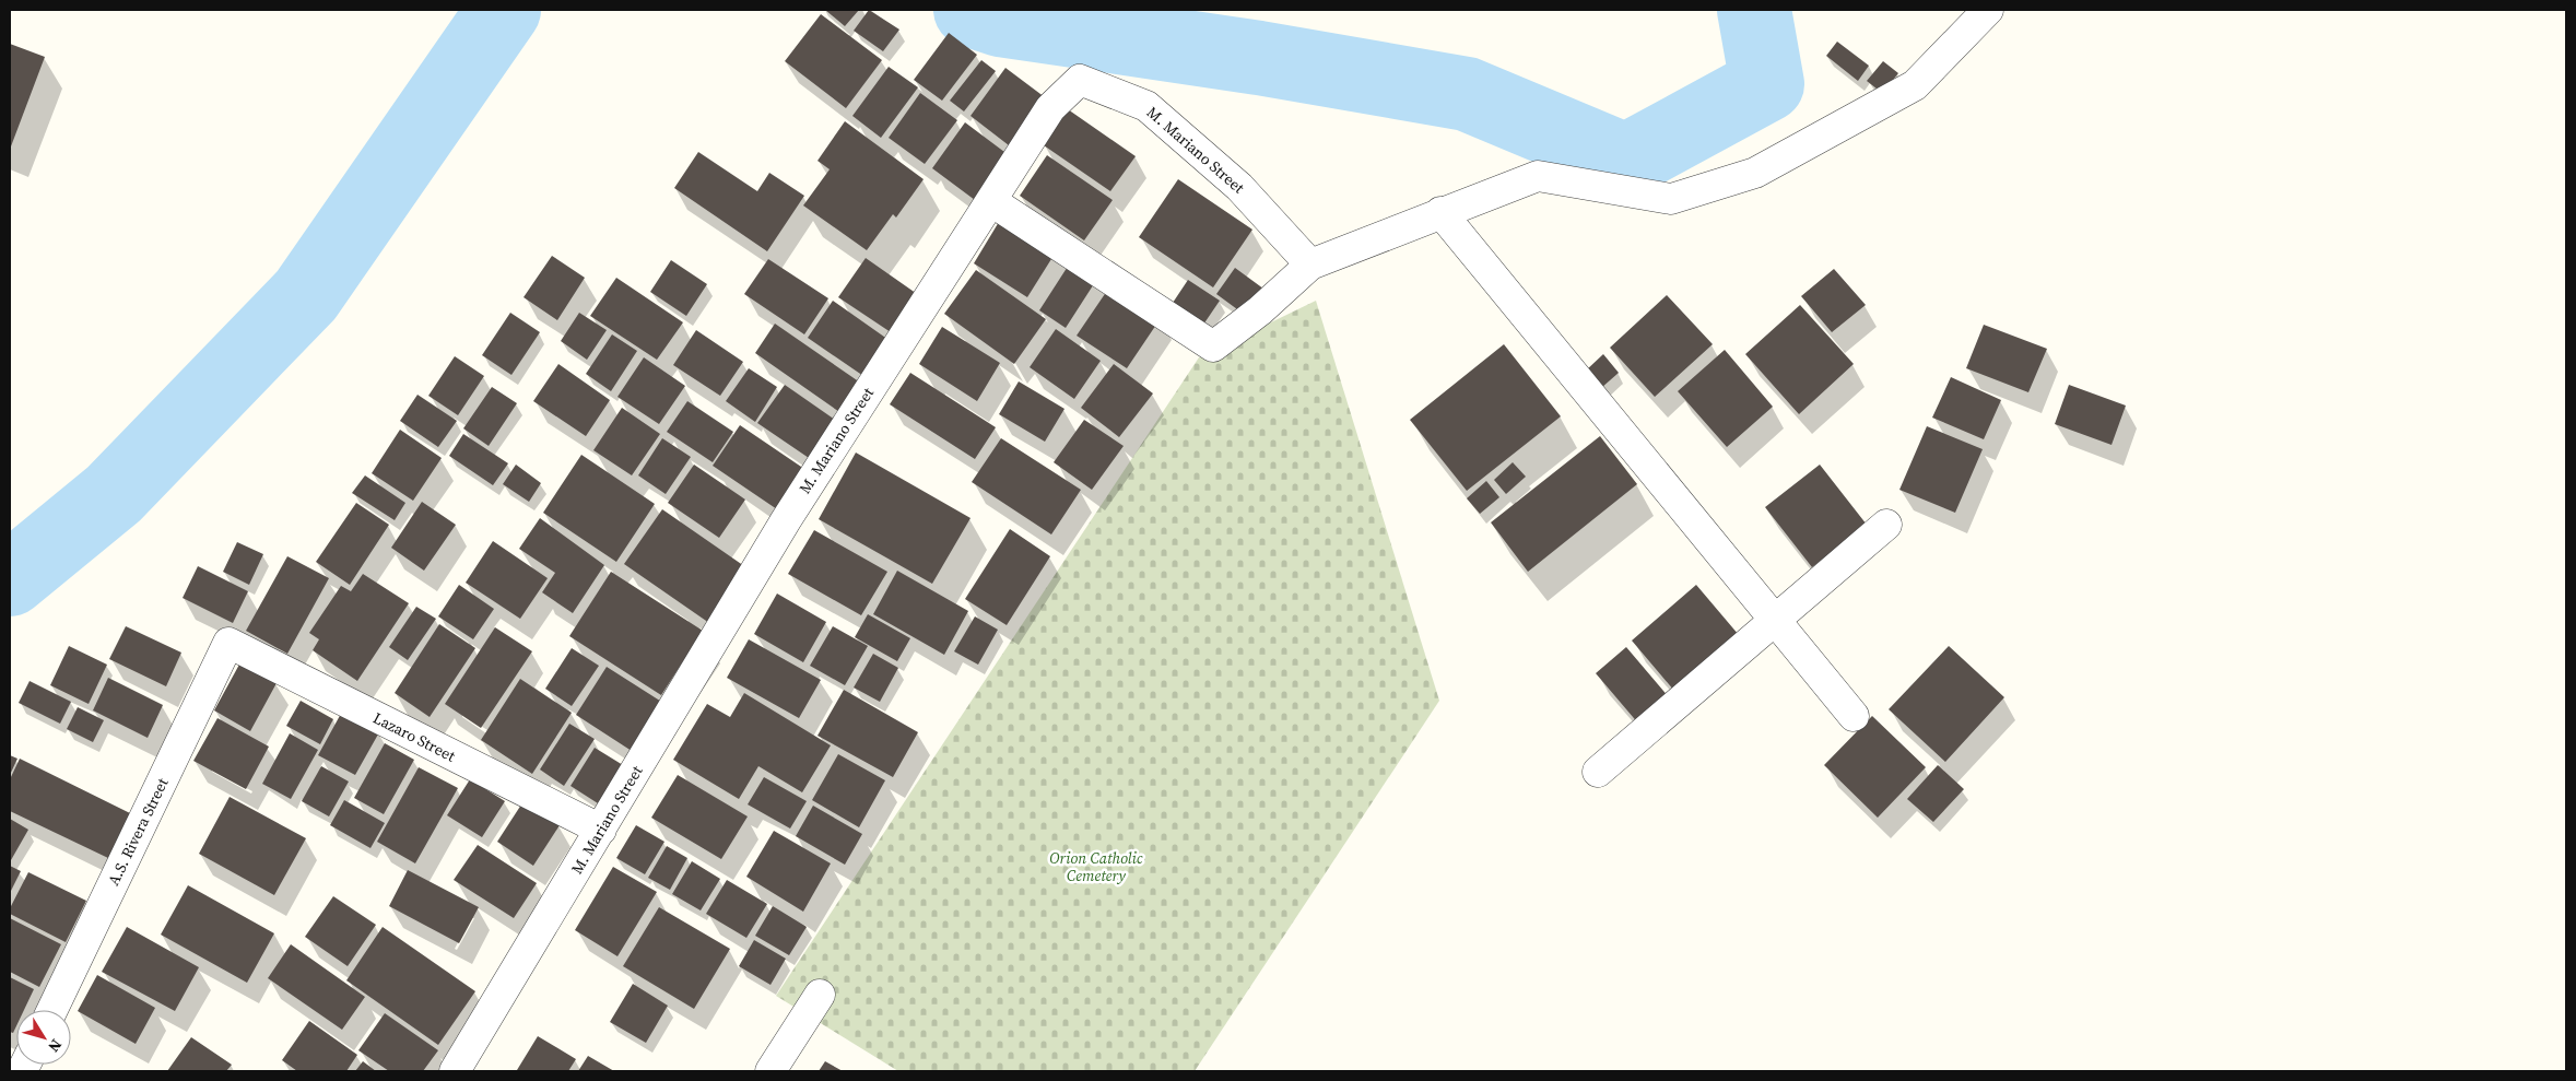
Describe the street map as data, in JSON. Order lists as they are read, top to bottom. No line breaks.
{"streets":{"street":["M. Mariano Street","Lazaro Street","A.S. Rivera Street"]},"crossings":[["M. Mariano Street","Lazaro Street"],["Lazaro Street","A.S. Rivera Street"]],"parks":["Orion Catholic Cemetery"],"north":"bottom right"}
